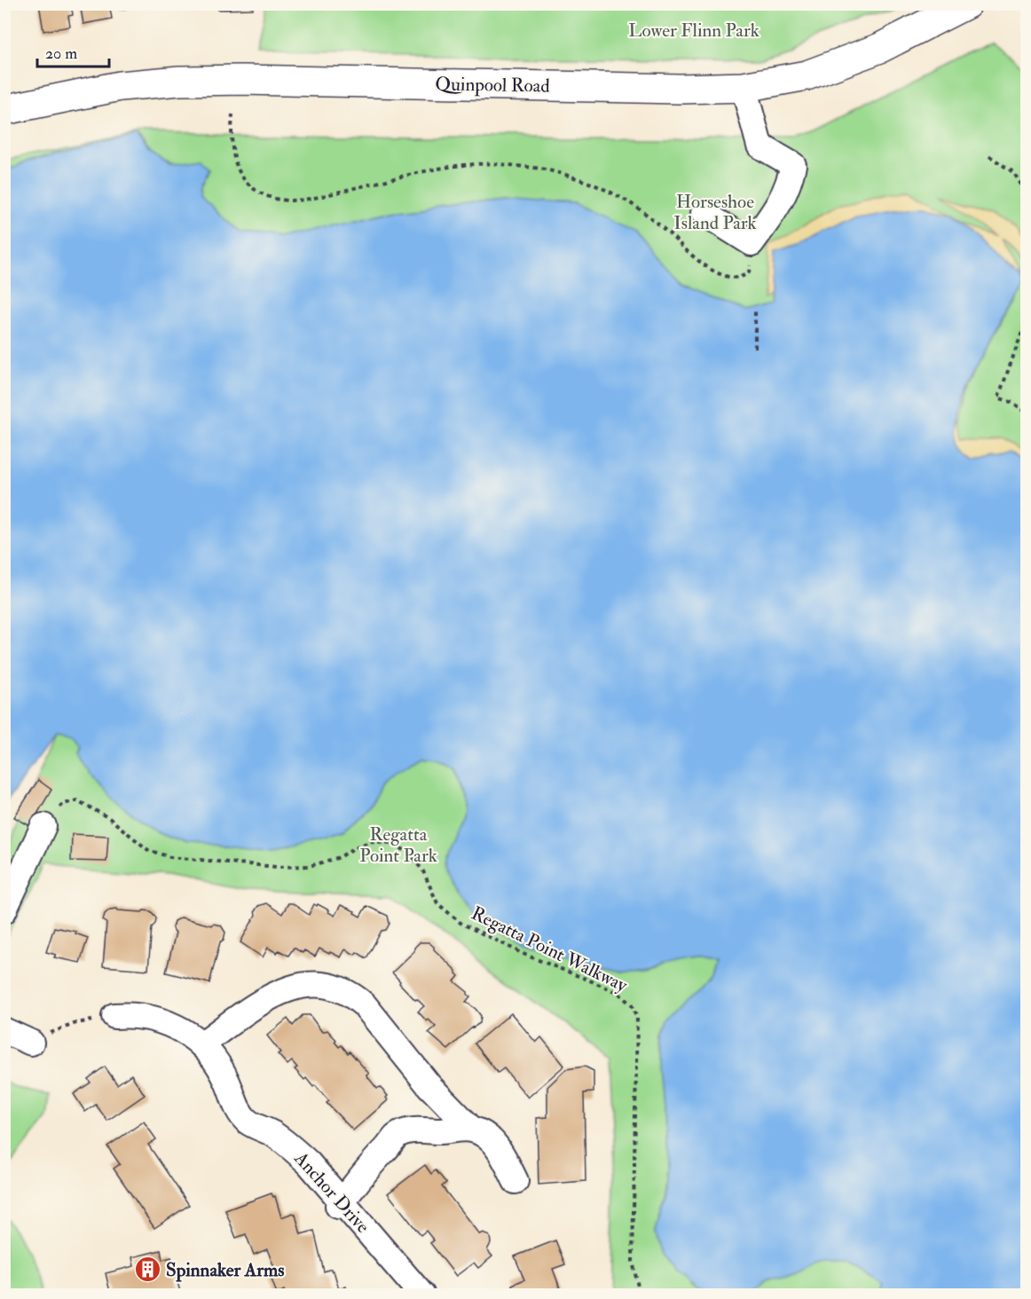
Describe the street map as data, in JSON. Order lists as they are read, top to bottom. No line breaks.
{"streets":{"main road":["Quinpool Road"],"street":["Anchor Drive"],"path":["Regatta Point Walkway"]},"parks":["Lower Flinn Park","Horseshoe Island Park","Regatta Point Park"],"places":{"building":["Spinnaker Arms"]},"scale_bar":"20 m"}
